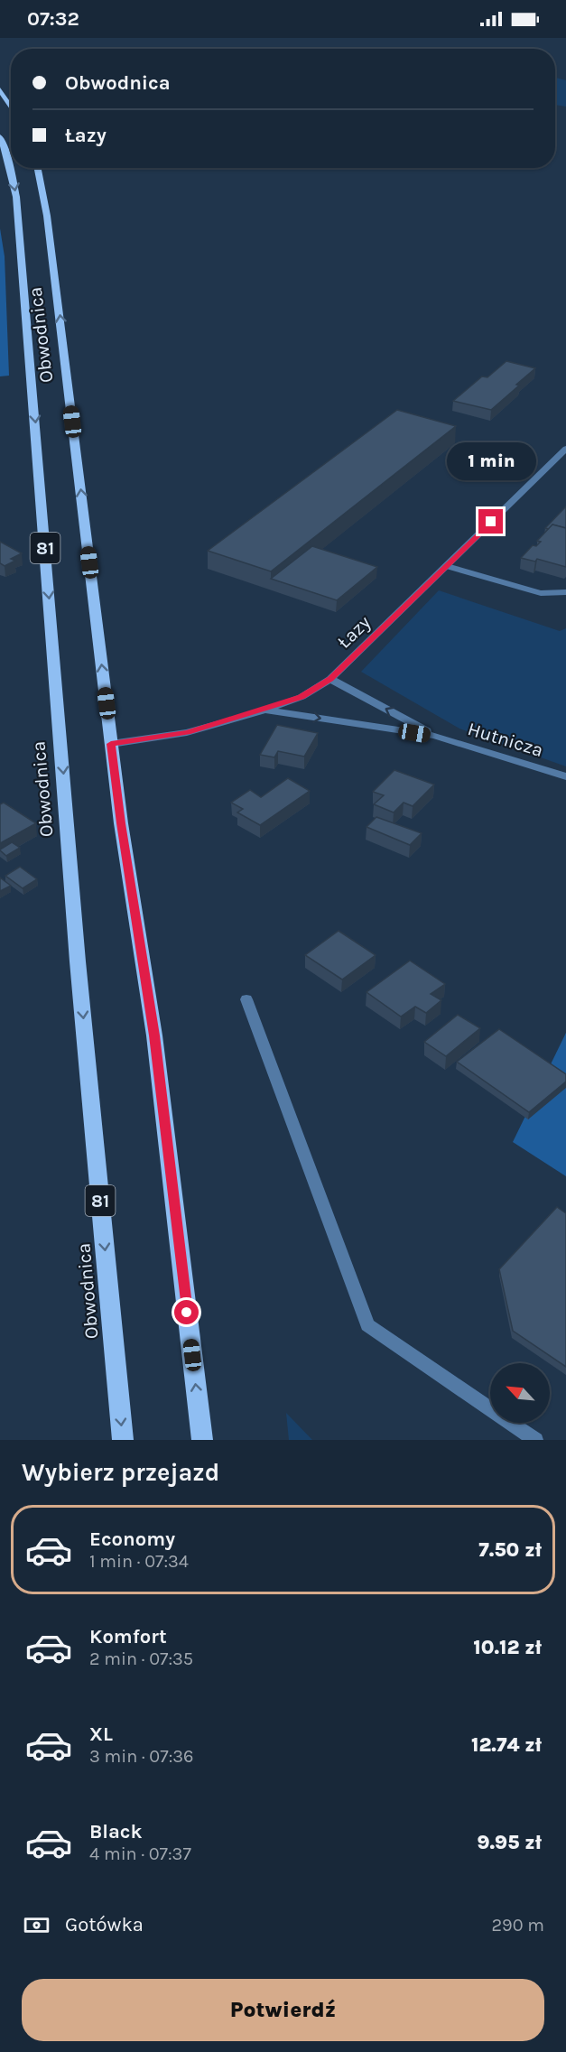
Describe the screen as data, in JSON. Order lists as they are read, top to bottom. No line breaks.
{"streets":{"main road":["Obwodnica","81"],"street":["Łazy","Hutnicza"]},"crossings":[["Obwodnica","Łazy"]],"north":"top left","page":{"status":"07:32","banner":["Obwodnica","Łazy"],"bubble":"1 min","heading":"Wybierz przejazd","list":[{"name":"Economy","note":"1 min · 07:34","value":"7.50 zł"},{"name":"Komfort","note":"2 min · 07:35","value":"10.12 zł"},{"name":"XL","note":"3 min · 07:36","value":"12.74 zł"},{"name":"Black","note":"4 min · 07:37","value":"9.95 zł"}],"pay":["Gotówka","290 m"],"buttons":"Potwierdź"}}
